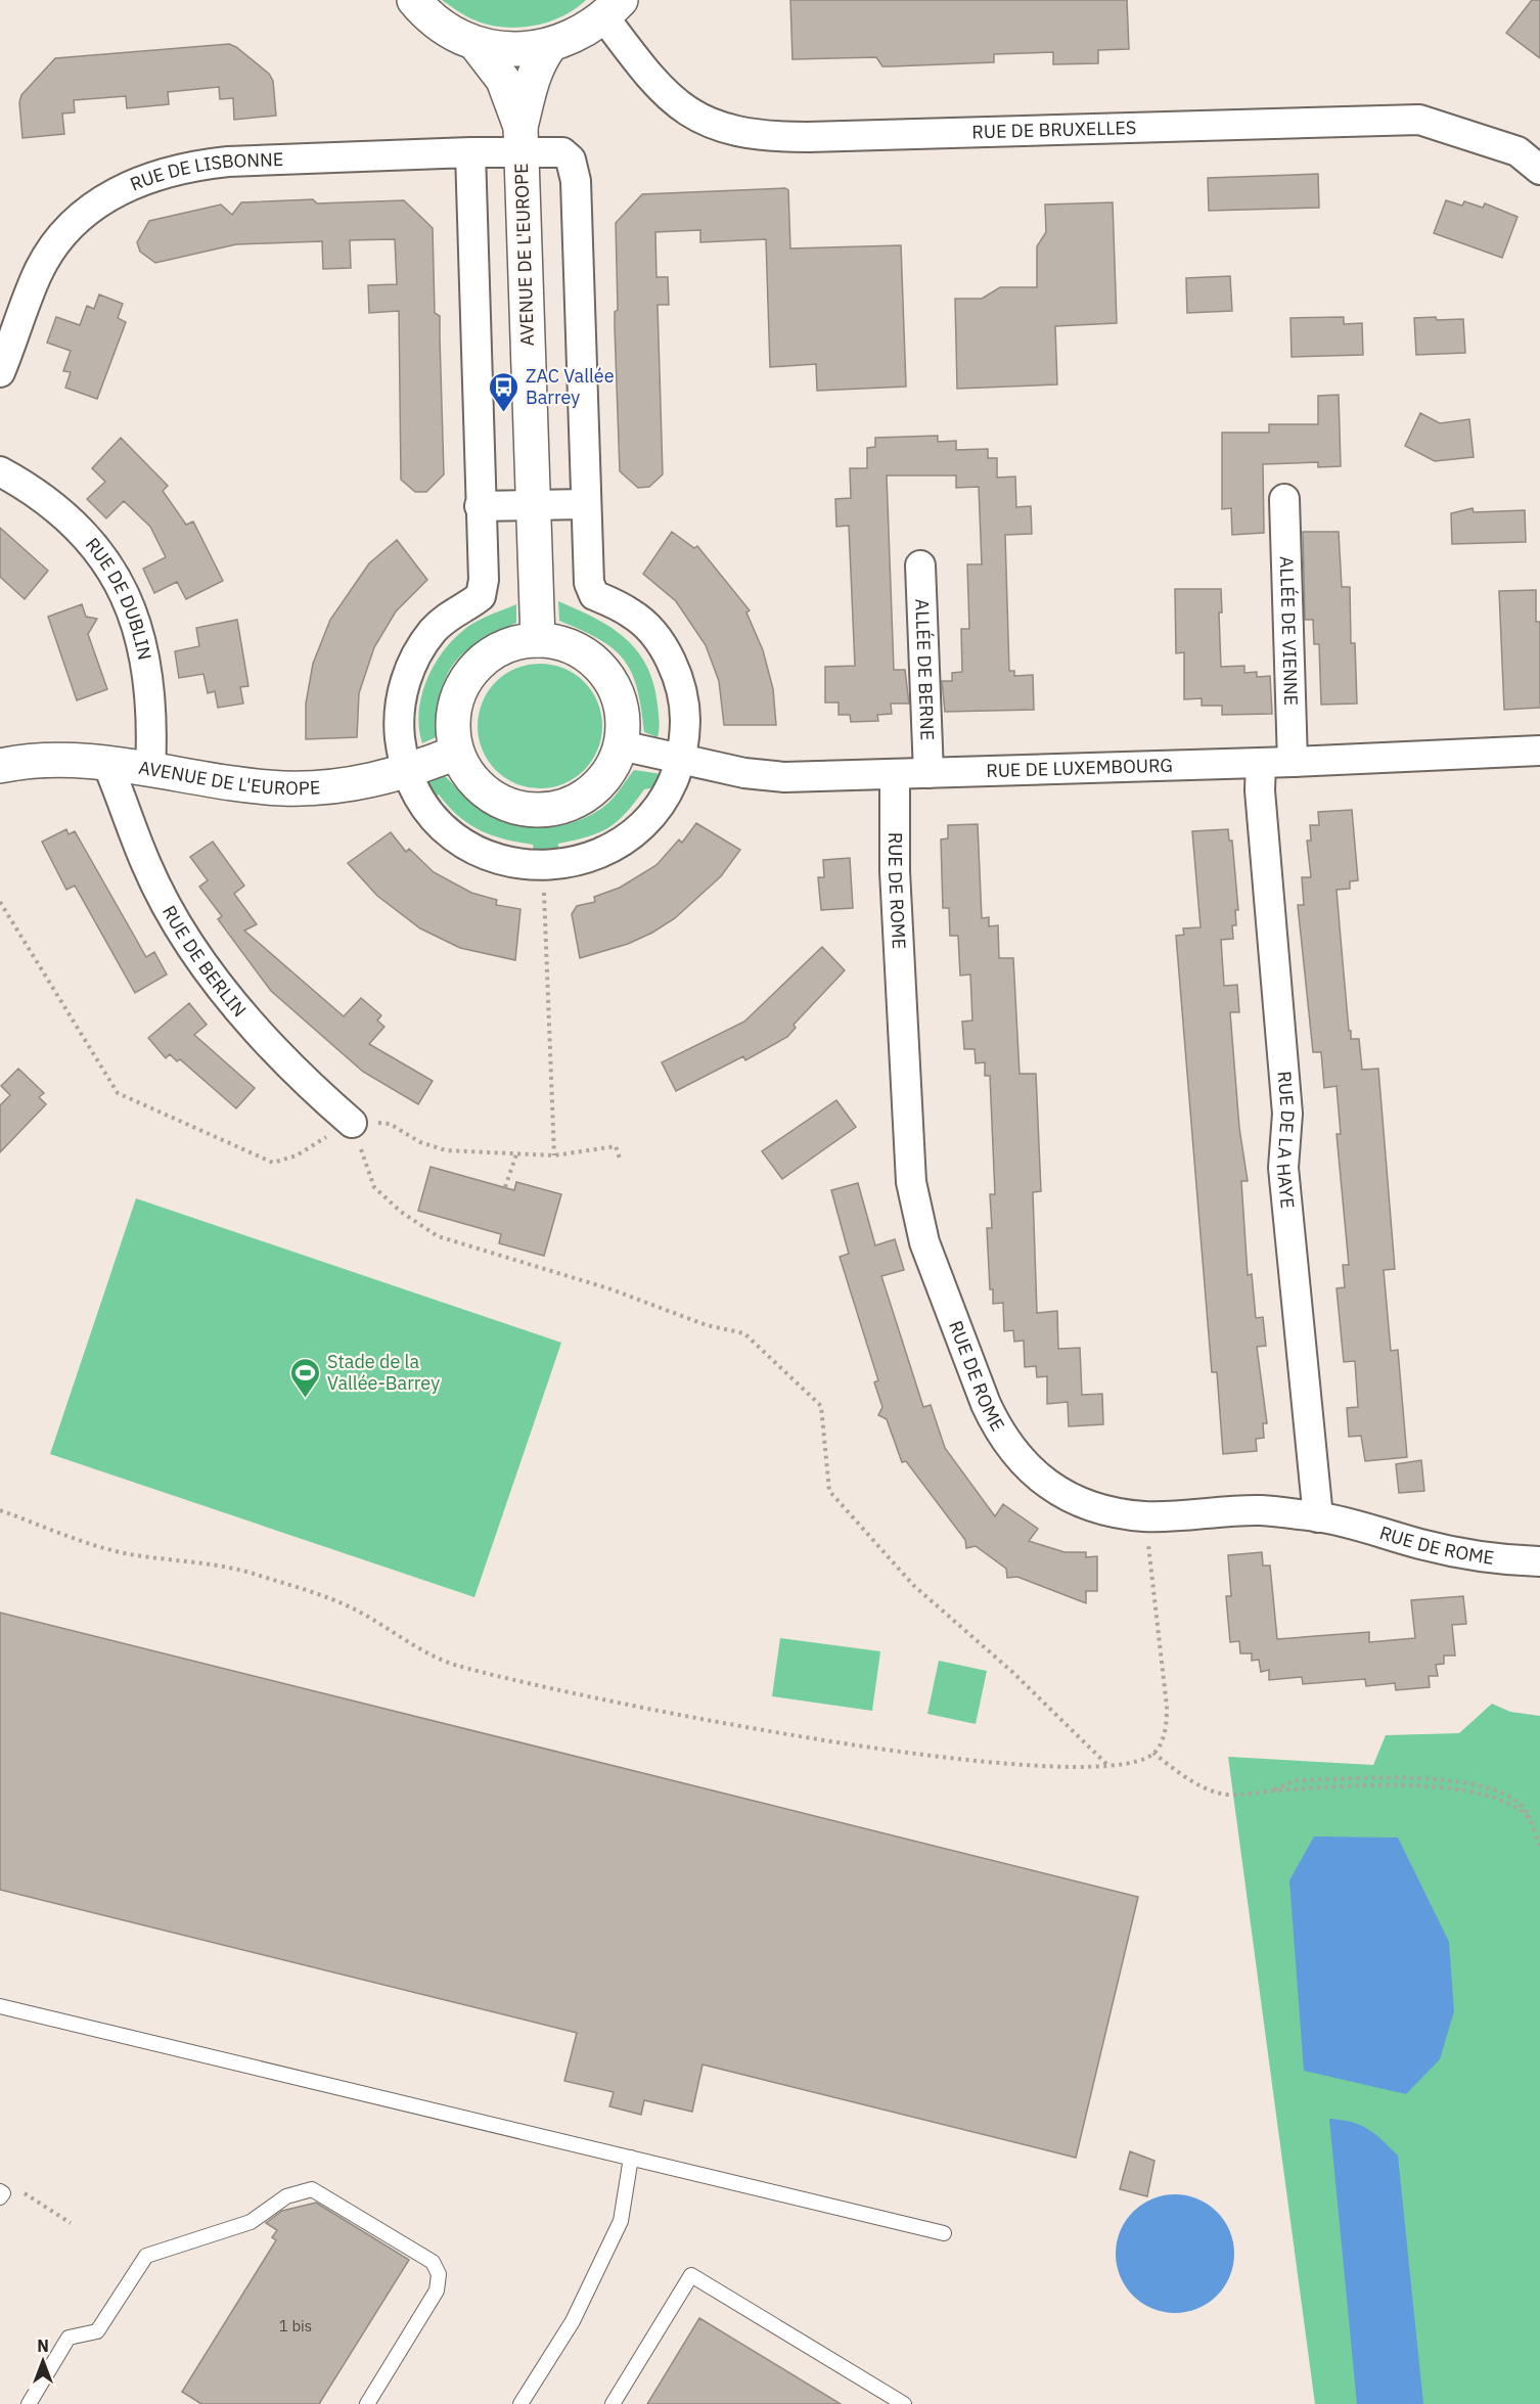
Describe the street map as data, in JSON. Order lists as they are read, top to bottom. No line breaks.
{"streets":{"street":["RUE DE BRUXELLES","RUE DE LISBONNE","AVENUE DE L'EUROPE","RUE DE DUBLIN","ALLÉE DE VIENNE","ALLÉE DE BERNE","RUE DE LUXEMBOURG","RUE DE ROME","RUE DE BERLIN","RUE DE LA HAYE"]},"crossings":[["RUE DE LISBONNE","AVENUE DE L'EUROPE"],["AVENUE DE L'EUROPE","RUE DE DUBLIN"],["AVENUE DE L'EUROPE","RUE DE LUXEMBOURG"],["AVENUE DE L'EUROPE","RUE DE BERLIN"],["ALLÉE DE VIENNE","RUE DE LUXEMBOURG"],["ALLÉE DE BERNE","RUE DE LUXEMBOURG"],["RUE DE LUXEMBOURG","RUE DE ROME"],["RUE DE LUXEMBOURG","RUE DE LA HAYE"],["RUE DE ROME","RUE DE LA HAYE"]],"places":{"bus stop":["ZAC Vallée Barrey"],"sports":["Stade de la Vallée-Barrey"]},"house_numbers":["1 bis"],"north":"top"}
